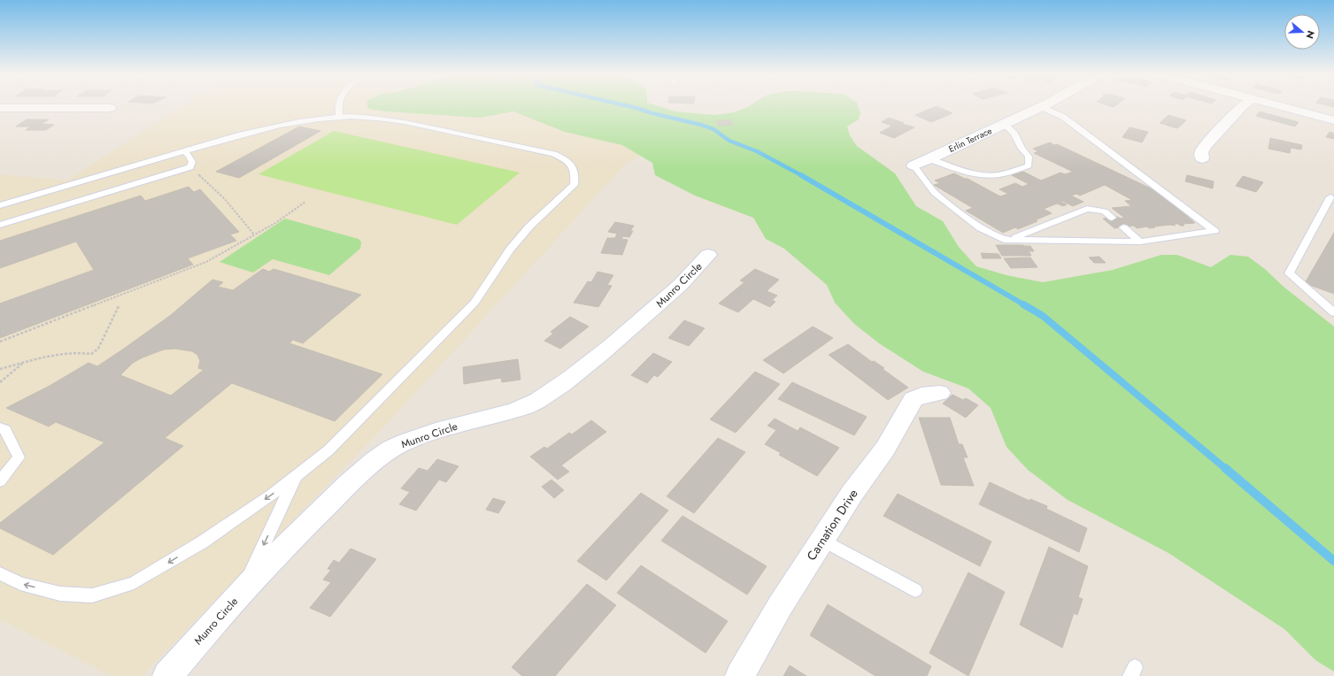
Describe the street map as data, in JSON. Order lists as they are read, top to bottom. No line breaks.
{"streets":{"street":["Erlin Terrace","Munro Circle","Carnation Drive"]},"north":"right"}
